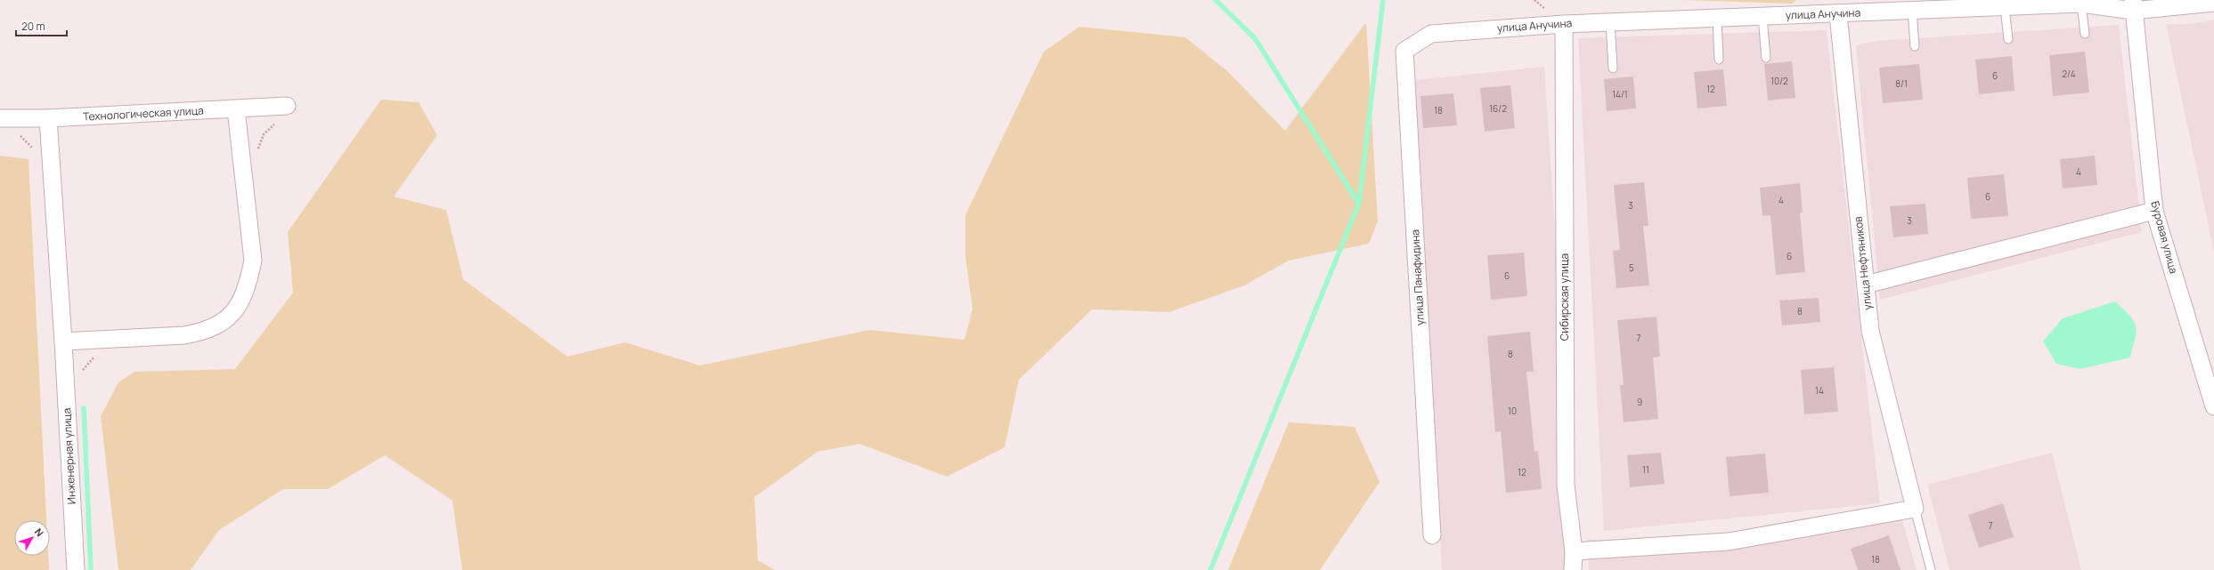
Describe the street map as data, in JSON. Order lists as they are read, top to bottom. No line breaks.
{"streets":{"street":["улица Анучина","Технологическая улица","Буровая улица","улица Нефтяников","улица Панафидина","Сибирская улица","Инженерная улица"]},"crossings":[["улица Анучина","Буровая улица"],["улица Анучина","улица Нефтяников"],["улица Анучина","улица Панафидина"],["улица Анучина","Сибирская улица"],["Технологическая улица","Инженерная улица"]],"house_numbers":["2/4","6","10/2","8/1","12","14/1","16/2","18","4","6","4","3","3","6","5","6","8","7","8","14","9","10","11","12","7","18"],"scale_bar":"20 m","north":"top right"}
